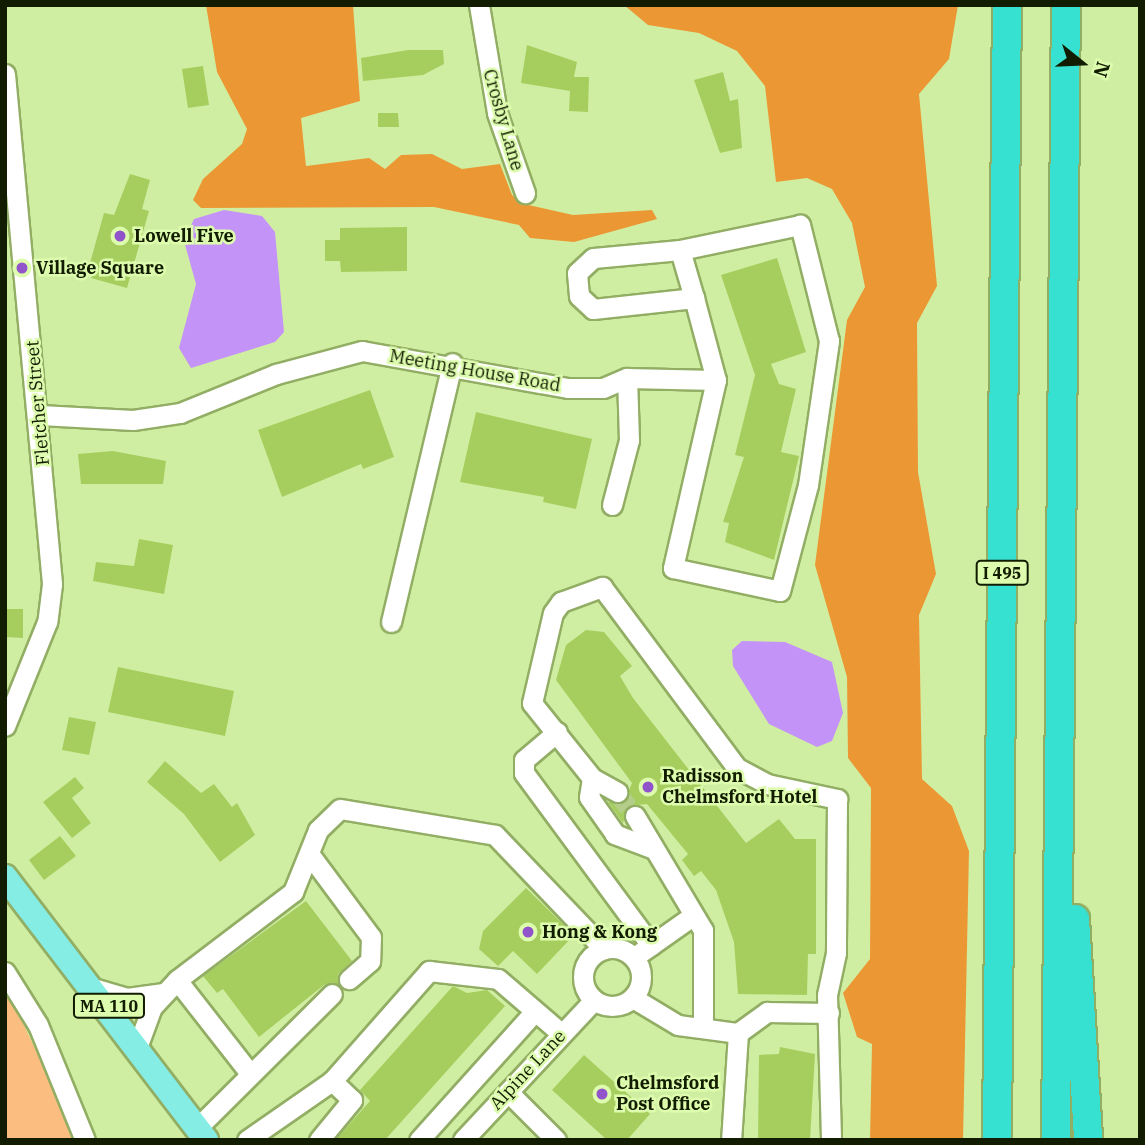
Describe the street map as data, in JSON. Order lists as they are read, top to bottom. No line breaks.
{"streets":{"highway":["I 495"],"main road":["MA 110"],"street":["Crosby Lane","Meeting House Road","Fletcher Street","Alpine Lane"]},"crossings":[["Meeting House Road","Fletcher Street"]],"places":["Lowell Five","Village Square","Radisson Chelmsford Hotel","Hong & Kong","Chelmsford Post Office"],"north":"right"}
